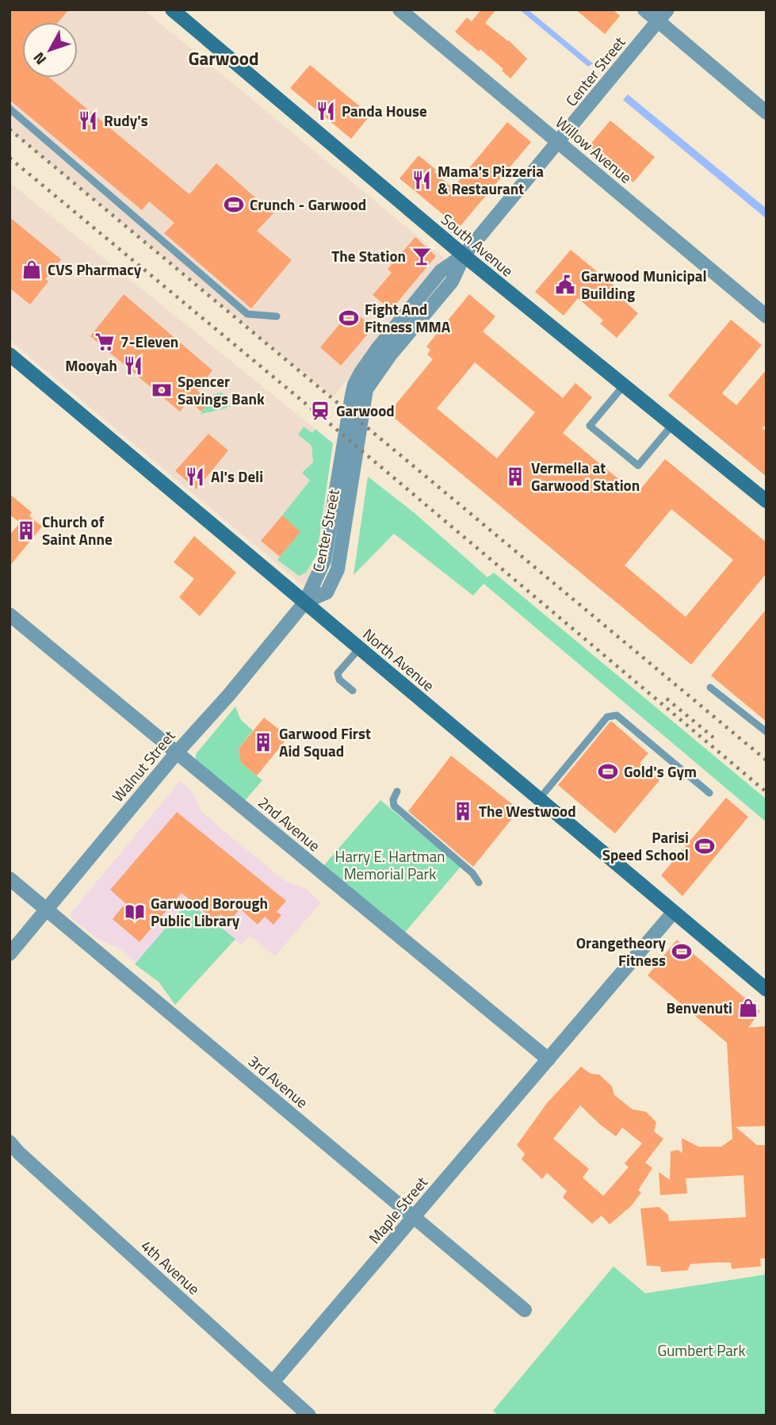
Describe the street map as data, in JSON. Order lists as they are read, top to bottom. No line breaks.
{"streets":{"main road":["South Avenue","North Avenue"],"street":["Center Street","Willow Avenue","Walnut Street","2nd Avenue","3rd Avenue","Maple Street","4th Avenue"]},"crossings":[["Center Street","Willow Avenue"],["Center Street","South Avenue"],["Center Street","North Avenue"],["Center Street","Walnut Street"],["North Avenue","Walnut Street"],["North Avenue","Maple Street"],["Walnut Street","2nd Avenue"],["Walnut Street","3rd Avenue"],["2nd Avenue","Maple Street"],["3rd Avenue","Maple Street"],["Maple Street","4th Avenue"]],"districts":["Garwood"],"parks":["Harry E. Hartman Memorial Park","Gumbert Park"],"places":{"restaurant":["Panda House","Rudy's","Mama's Pizzeria & Restaurant","Mooyah","Al's Deli"],"sports":["Crunch - Garwood","Fight And Fitness MMA","Gold's Gym","Parisi Speed School","Orangetheory Fitness"],"bar":["The Station"],"shop":["CVS Pharmacy","Benvenuti"],"public building":["Garwood Municipal Building"],"supermarket":["7-Eleven"],"bank":["Spencer Savings Bank"],"station":["Garwood"],"building":["Vermella at Garwood Station","Church of Saint Anne","Garwood First Aid Squad","The Westwood"],"library":["Garwood Borough Public Library"]},"north":"bottom left"}
